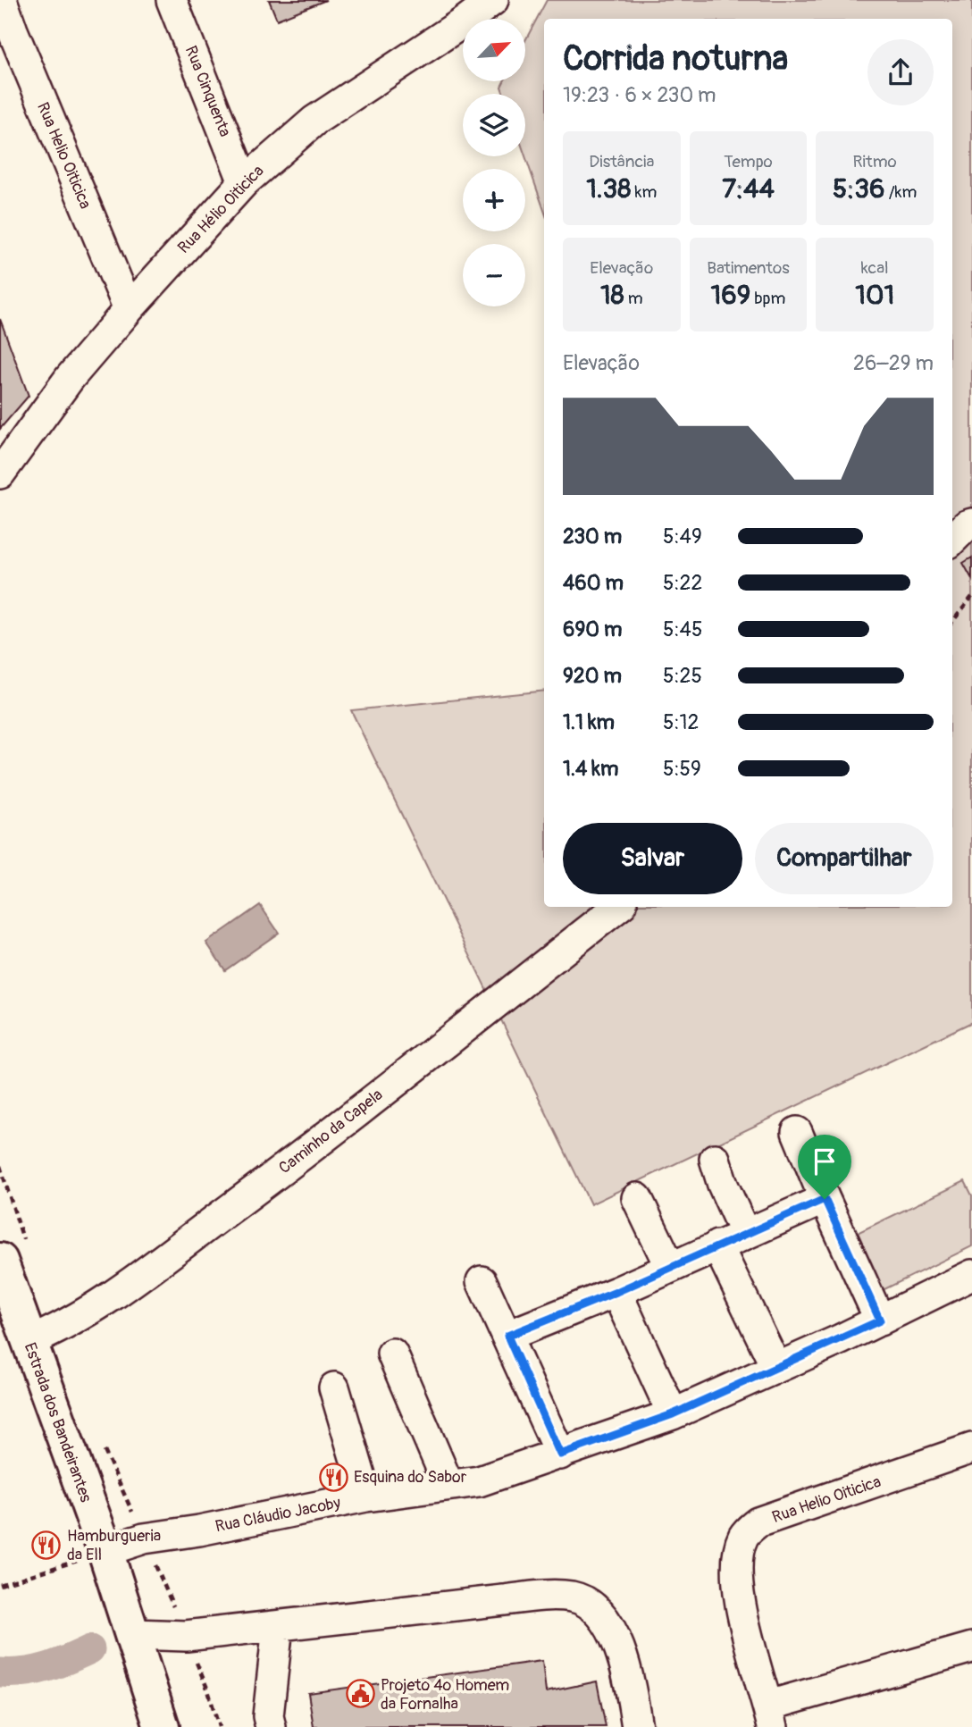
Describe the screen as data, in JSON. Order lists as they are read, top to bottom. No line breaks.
{"streets":{"main road":["Estrada dos Bandeirantes"],"street":["Rua Cinquenta","Rua Helio Oiticica","Rua Hélio Oiticica","Caminho da Capela","Rua Cláudio Jacoby"]},"crossings":[["Rua Cinquenta","Rua Hélio Oiticica"],["Rua Helio Oiticica","Rua Hélio Oiticica"],["Caminho da Capela","Estrada dos Bandeirantes"],["Estrada dos Bandeirantes","Rua Cláudio Jacoby"]],"places":{"restaurant":["Esquina do Sabor","Hamburgueria da Ell"],"public building":["Projeto 4º Homem da Fornalha"]},"north":"top right","page":{"map_buttons":["+","−"],"heading":["Corrida noturna","19:23 · 6 × 230 m"],"stats":[["Distância","1.38 km"],["Tempo","7:44"],["Ritmo","5:36 /km"],["Elevação","18 m"],["Batimentos","169 bpm"],["kcal","101"]],"chart":["Elevação","26–29 m"],"list":[{"name":"230 m","note":"5:49"},{"name":"460 m","note":"5:22"},{"name":"690 m","note":"5:45"},{"name":"920 m","note":"5:25"},{"name":"1.1 km","note":"5:12"},{"name":"1.4 km","note":"5:59"}],"buttons":["Salvar","Compartilhar"]}}
